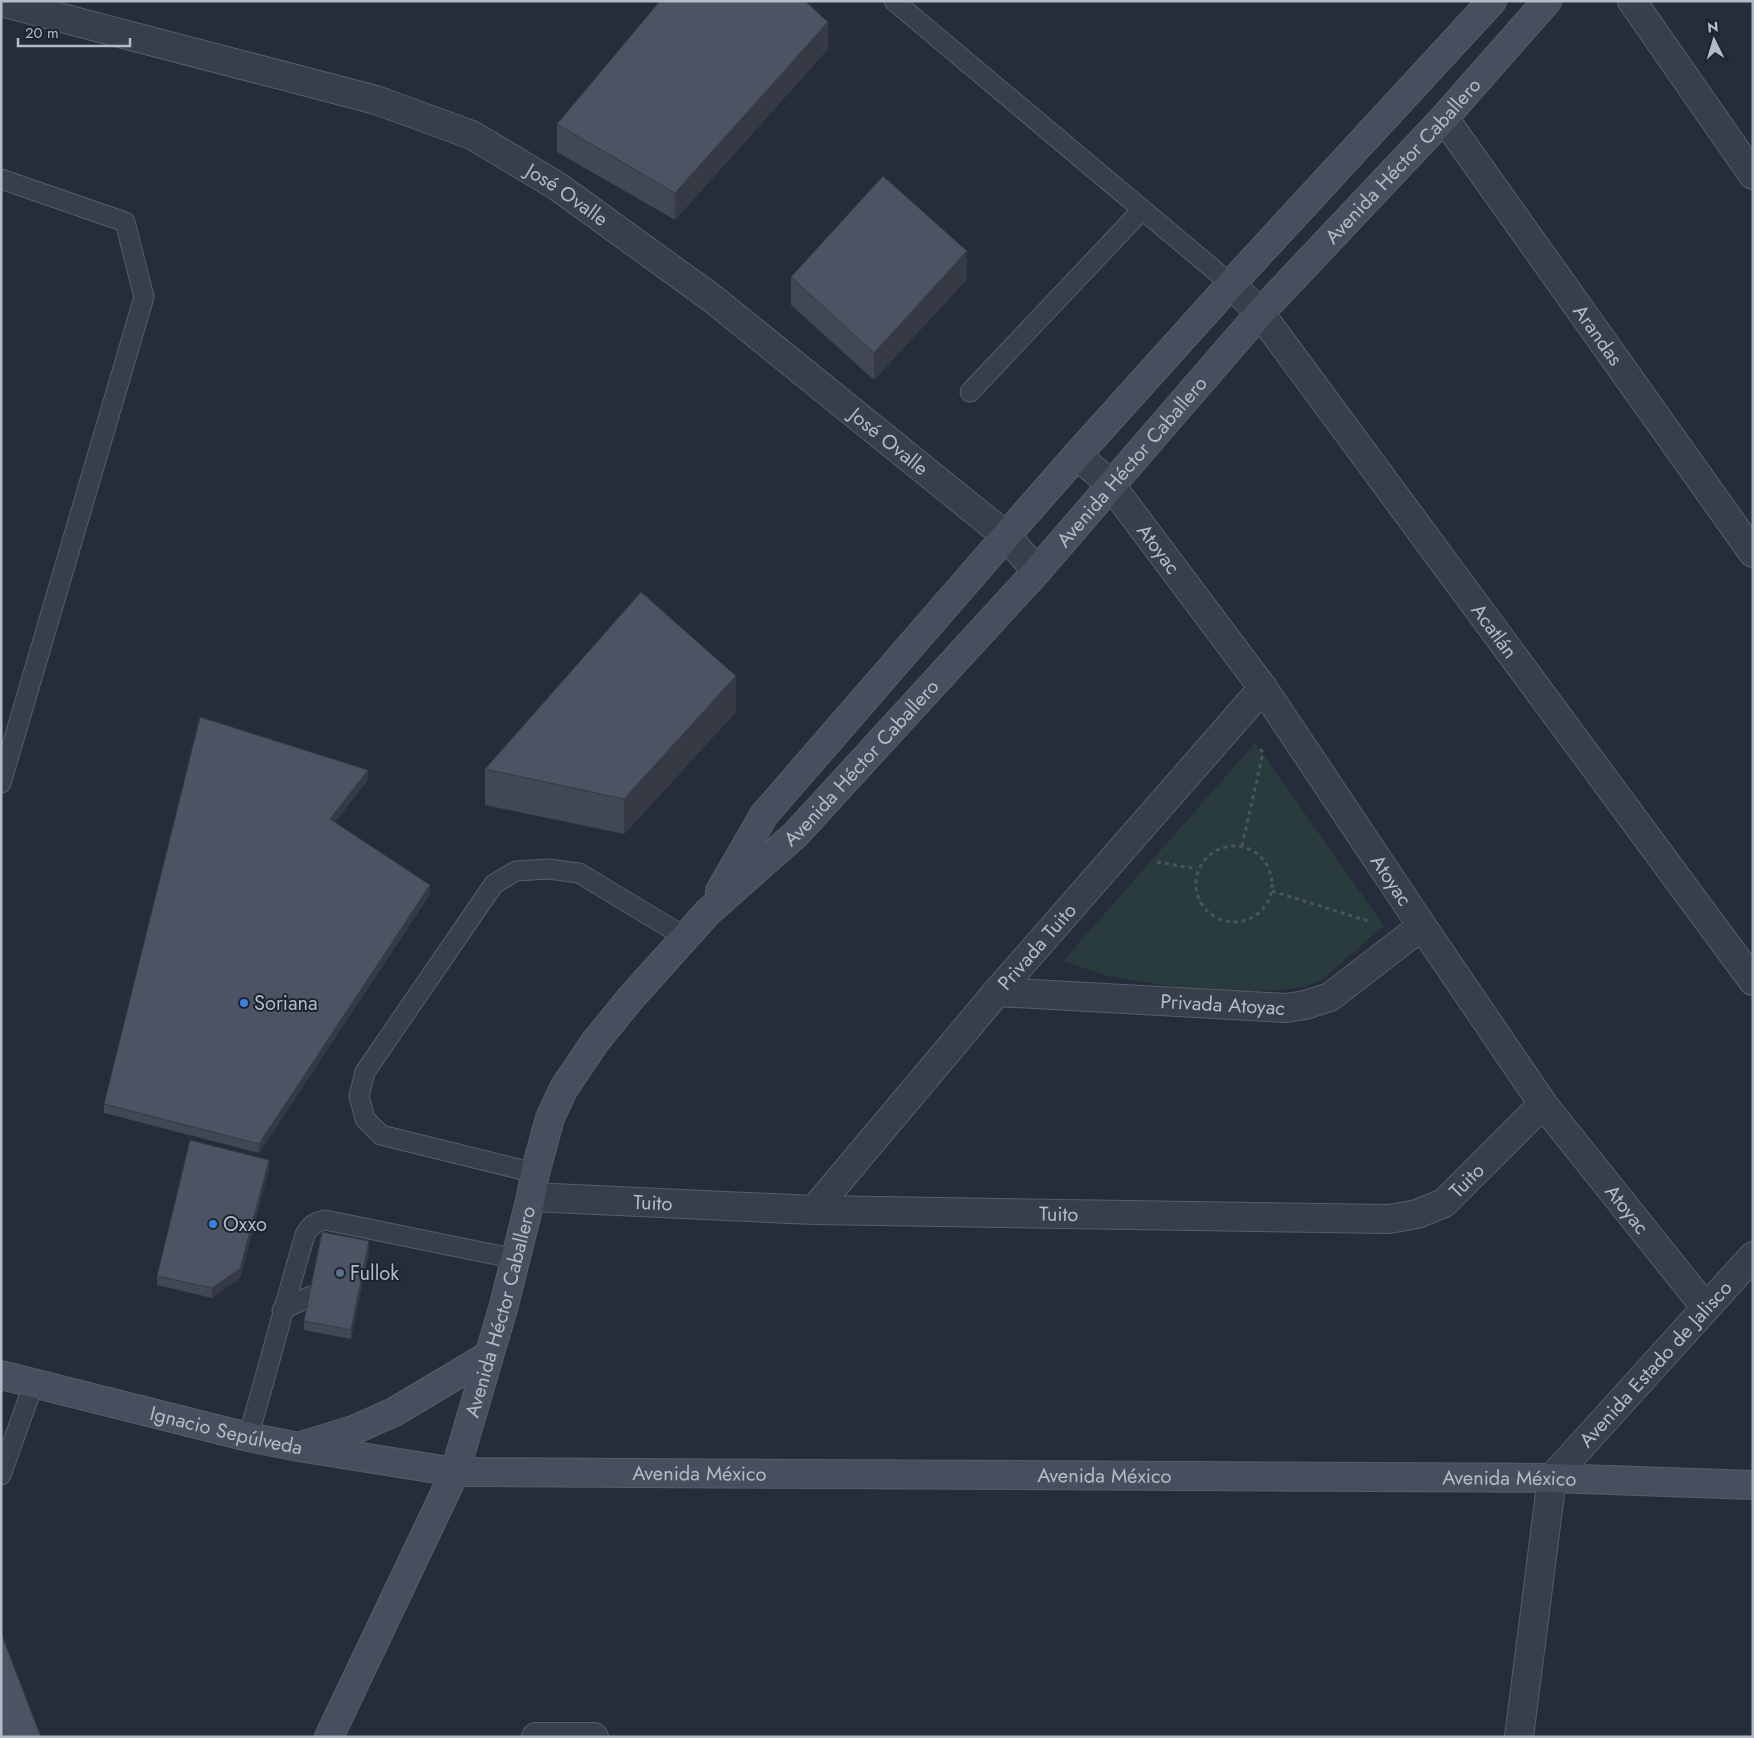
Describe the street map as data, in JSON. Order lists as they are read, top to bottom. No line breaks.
{"streets":{"main road":["Avenida Héctor Caballero","Ignacio Sepúlveda","Avenida México"],"street":["José Ovalle","Arandas","Atoyac","Acatlán","Privada Tuito","Privada Atoyac","Tuito","Avenida Estado de Jalisco"]},"crossings":[["Avenida Héctor Caballero","José Ovalle"],["Avenida Héctor Caballero","Arandas"],["Avenida Héctor Caballero","Atoyac"],["Avenida Héctor Caballero","Acatlán"],["Avenida Héctor Caballero","Tuito"],["Avenida Héctor Caballero","Ignacio Sepúlveda"],["Avenida Héctor Caballero","Avenida México"],["Atoyac","Privada Tuito"],["Atoyac","Privada Atoyac"],["Atoyac","Tuito"],["Atoyac","Avenida Estado de Jalisco"],["Privada Tuito","Privada Atoyac"],["Privada Tuito","Tuito"],["Avenida Estado de Jalisco","Avenida México"],["Ignacio Sepúlveda","Avenida México"]],"places":["Soriana","Oxxo","Fullok"],"scale_bar":"20 m","north":"top"}
